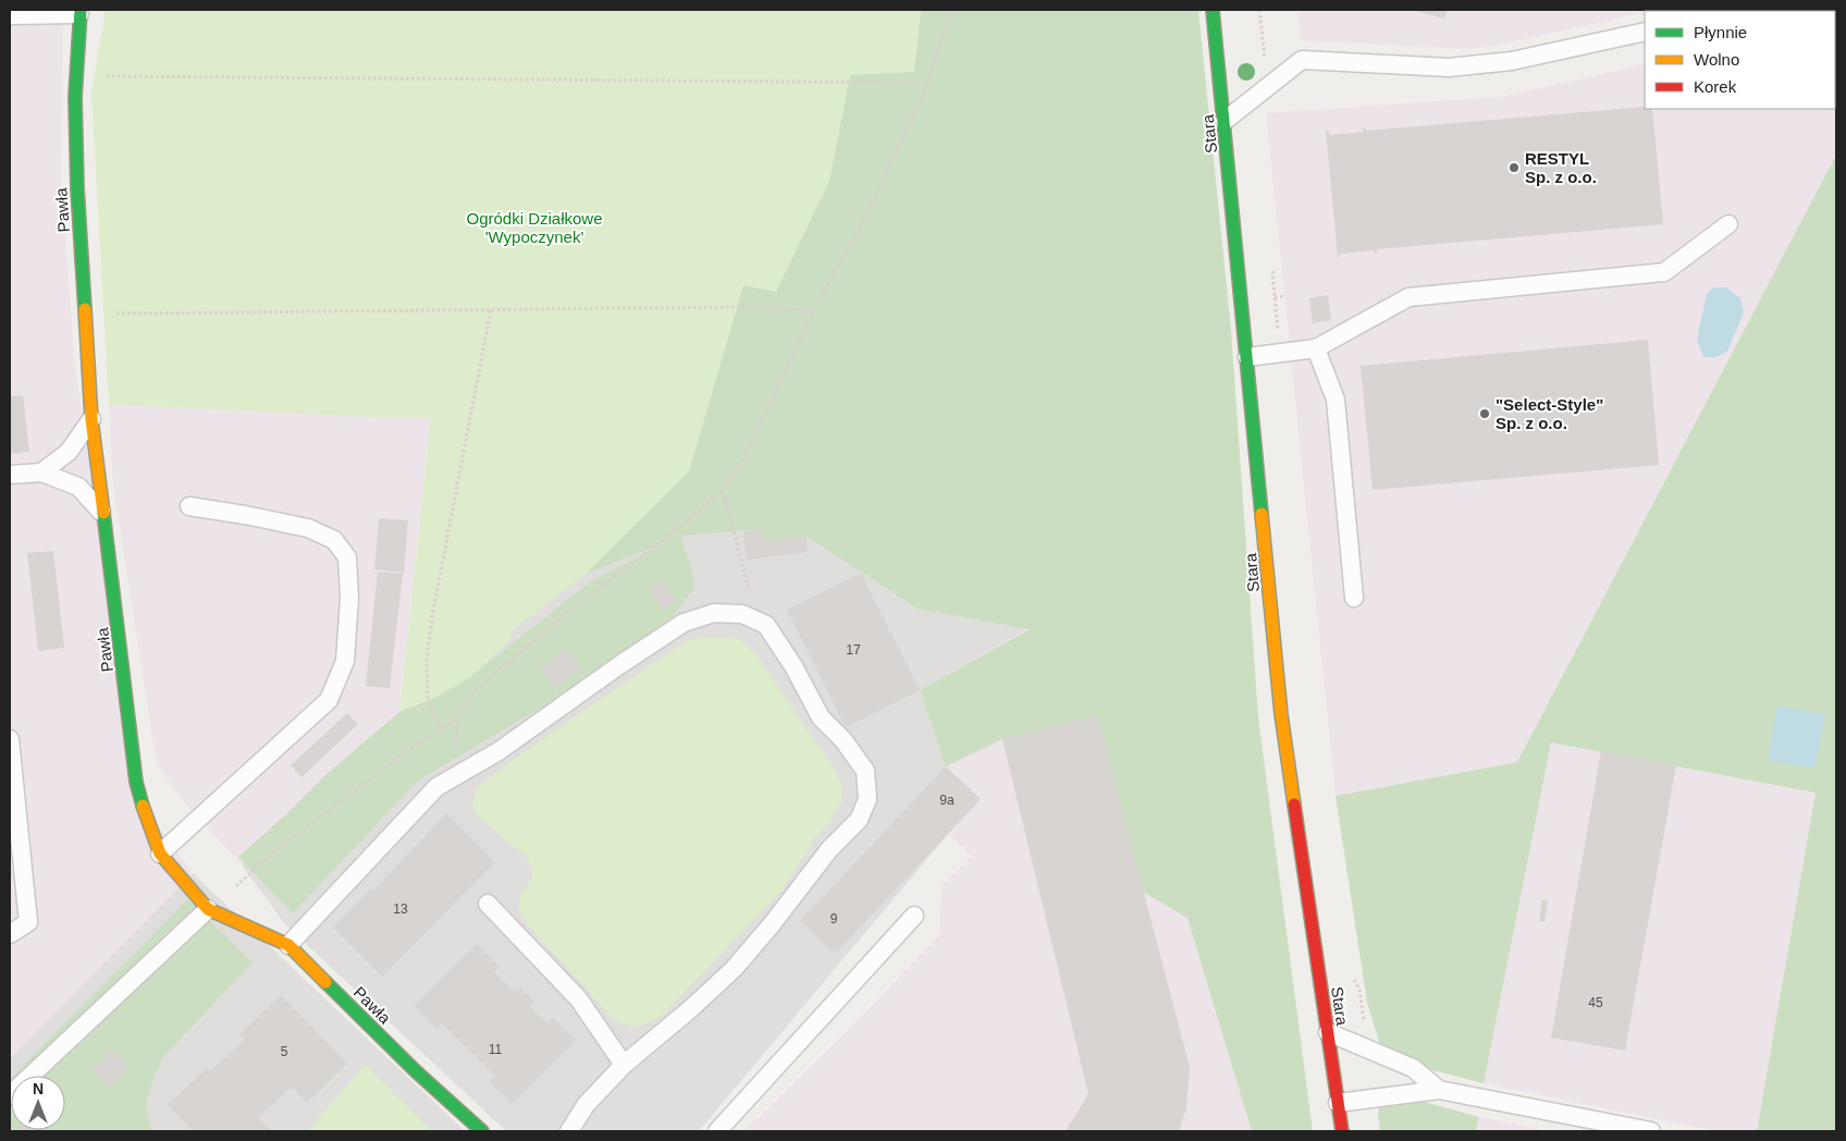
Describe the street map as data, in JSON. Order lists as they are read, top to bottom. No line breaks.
{"streets":{"street":["Stara","Pawła"]},"parks":["Ogródki Działkowe 'Wypoczynek'"],"places":["RESTYL Sp. z o.o.","\"Select-Style\" Sp. z o.o."],"house_numbers":["17","9a","13","9","45","11","5"],"legend":["Płynnie","Wolno","Korek"],"north":"top"}
